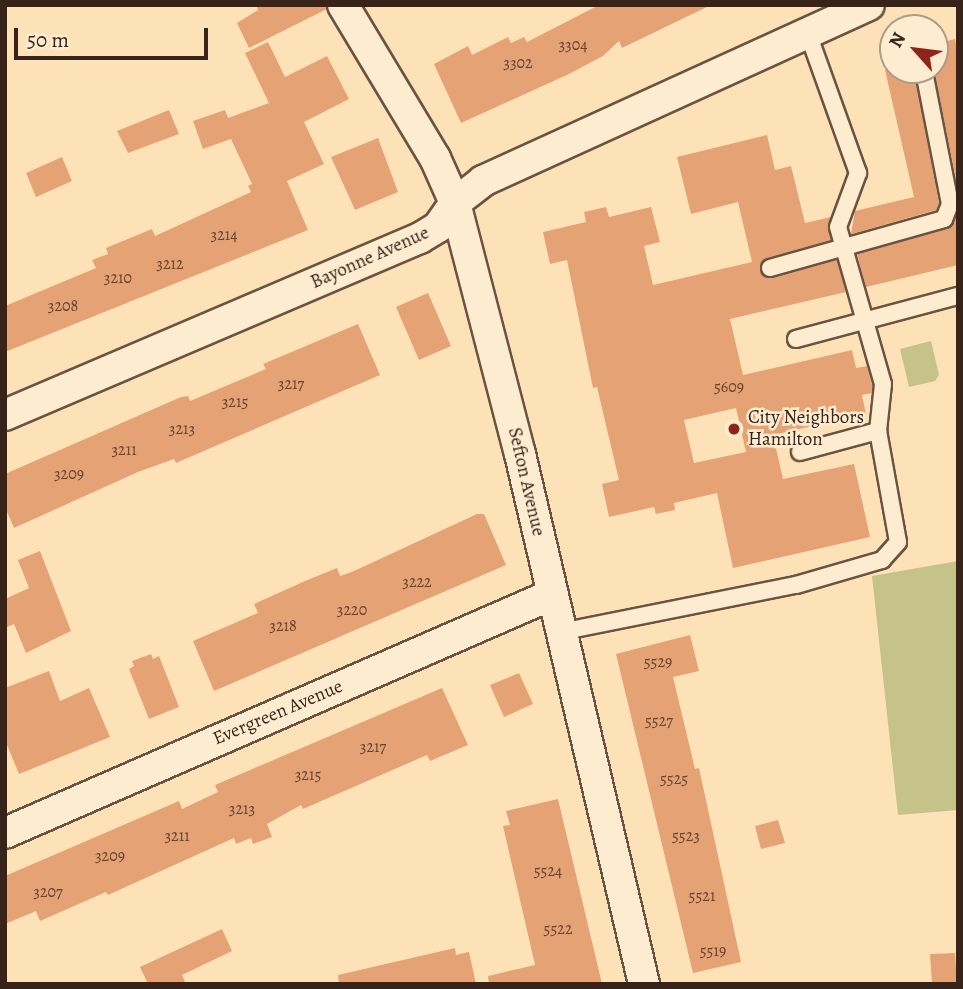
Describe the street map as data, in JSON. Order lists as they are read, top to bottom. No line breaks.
{"streets":{"street":["Bayonne Avenue","Sefton Avenue","Evergreen Avenue"]},"crossings":[["Bayonne Avenue","Sefton Avenue"],["Sefton Avenue","Evergreen Avenue"]],"places":["City Neighbors Hamilton"],"house_numbers":["3304","3302","3214","3212","3210","3208","3217","5609","3215","3213","3211","3209","3222","3220","3218","5529","5527","3217","3215","5525","3213","3211","5523","3209","5524","3207","5521","5522","5519"],"scale_bar":"50 m","north":"top left"}
